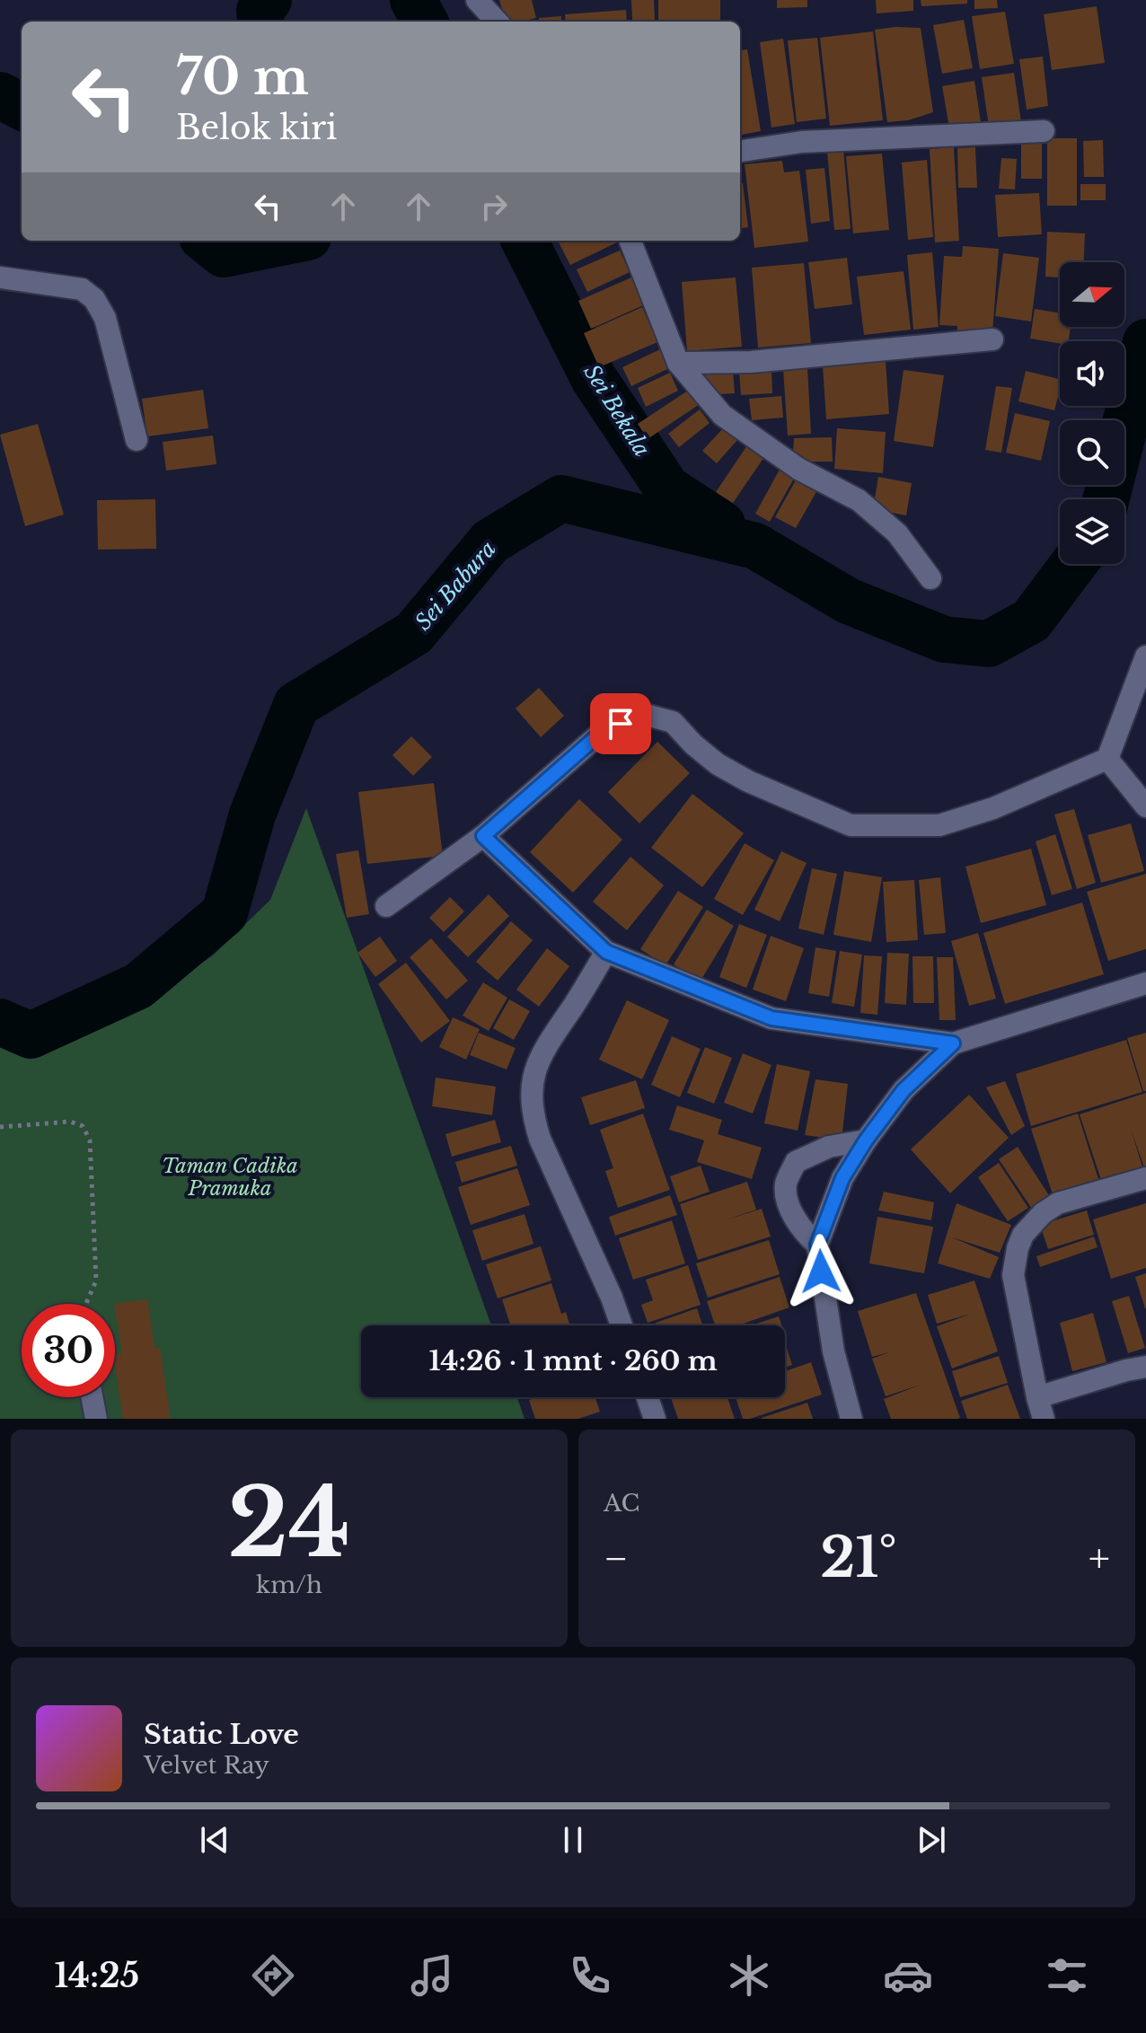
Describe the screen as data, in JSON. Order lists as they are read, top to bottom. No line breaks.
{"water":["Sei Bekala","Sei Babura"],"parks":["Taman Cadika Pramuka"],"north":"right","page":{"turn":["70 m","Belok kiri"],"limit":"30","trip":"14:26 · 1 mnt · 260 m","tile":[["24","km/h"],"AC"],"heat":["−","21°","+"],"song":["Static Love","Velvet Ray"],"tabs":"14:25"}}
